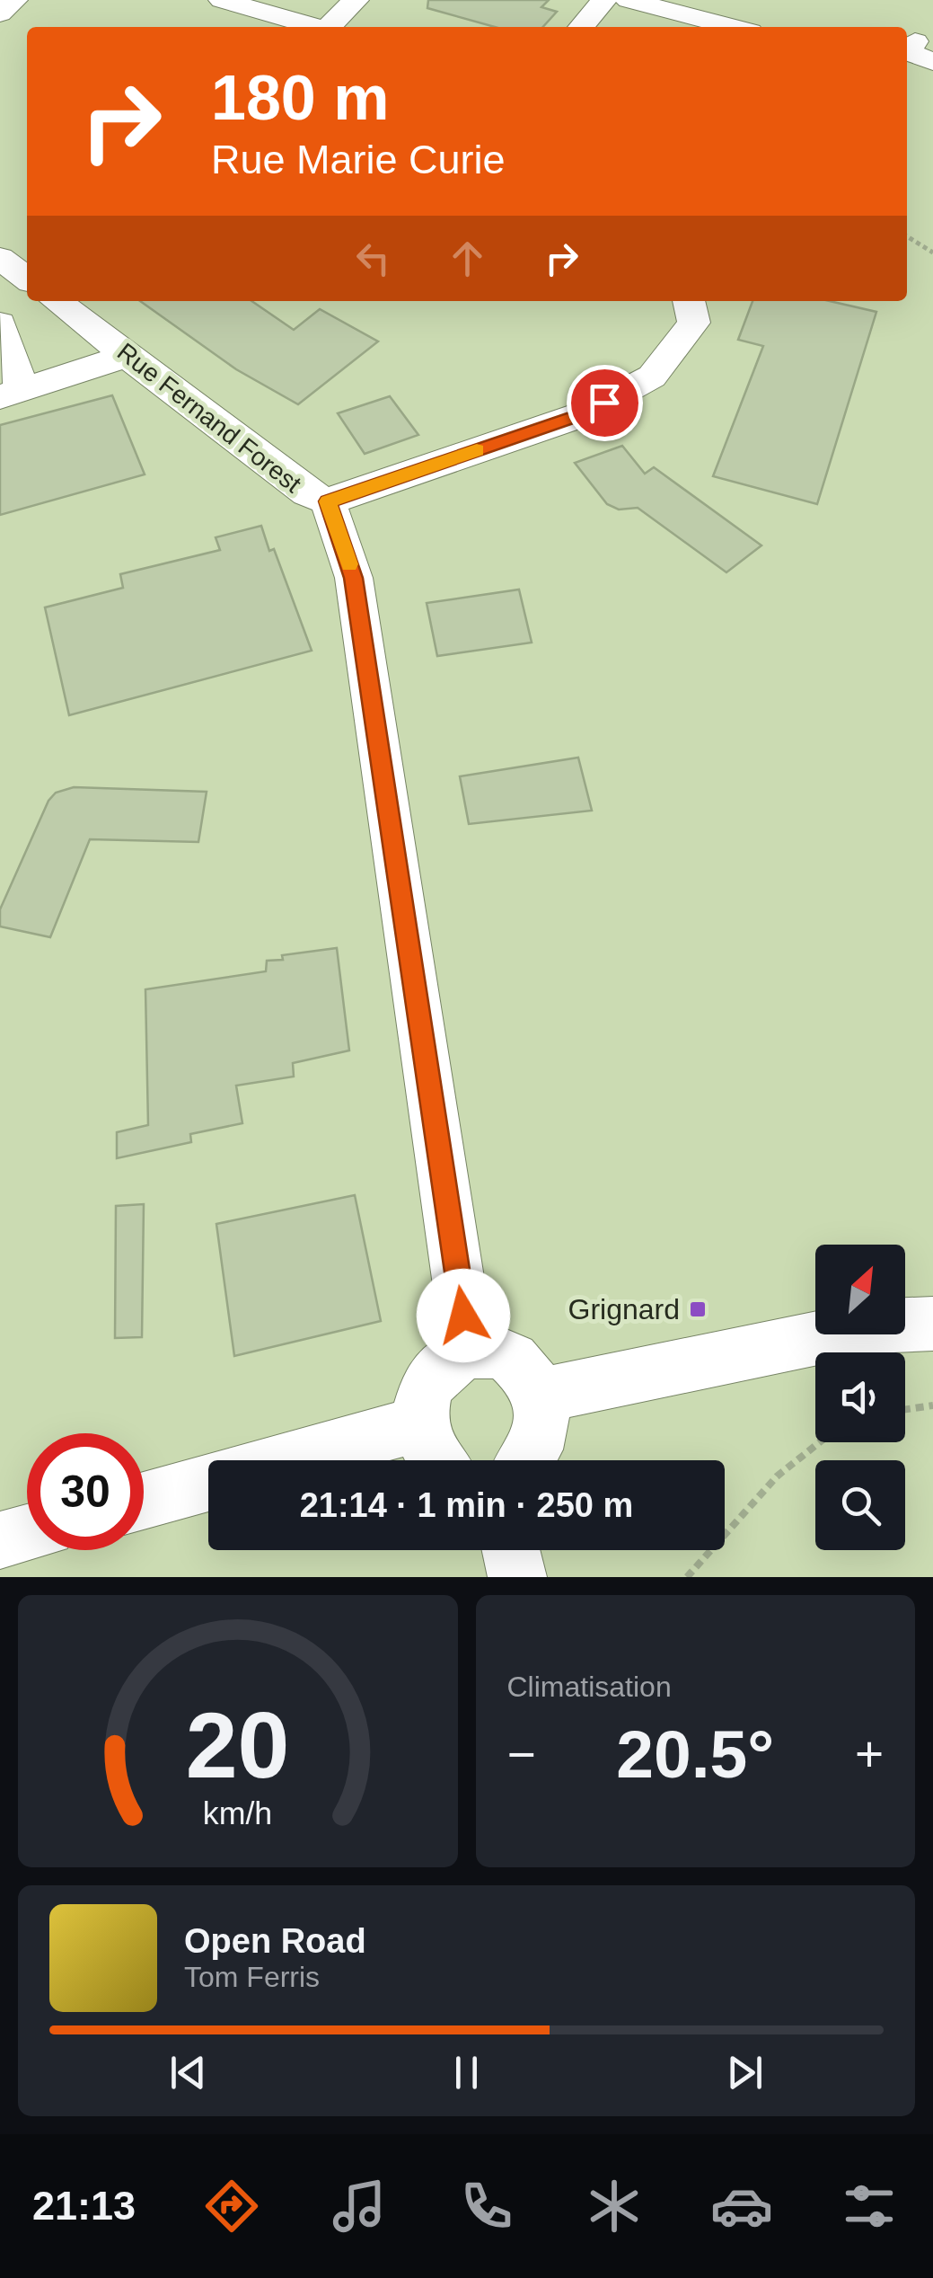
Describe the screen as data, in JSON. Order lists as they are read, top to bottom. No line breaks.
{"streets":{"street":["Rue Fernand Forest"]},"places":{"transit":["Grignard"]},"north":"top right","page":{"turn":["180 m","Rue Marie Curie"],"limit":"30","trip":"21:14 · 1 min · 250 m","tile":"Climatisation","heat":["−","20.5°","+"],"song":["Open Road","Tom Ferris"],"tabs":"21:13","gauge":["20","km/h"]}}
